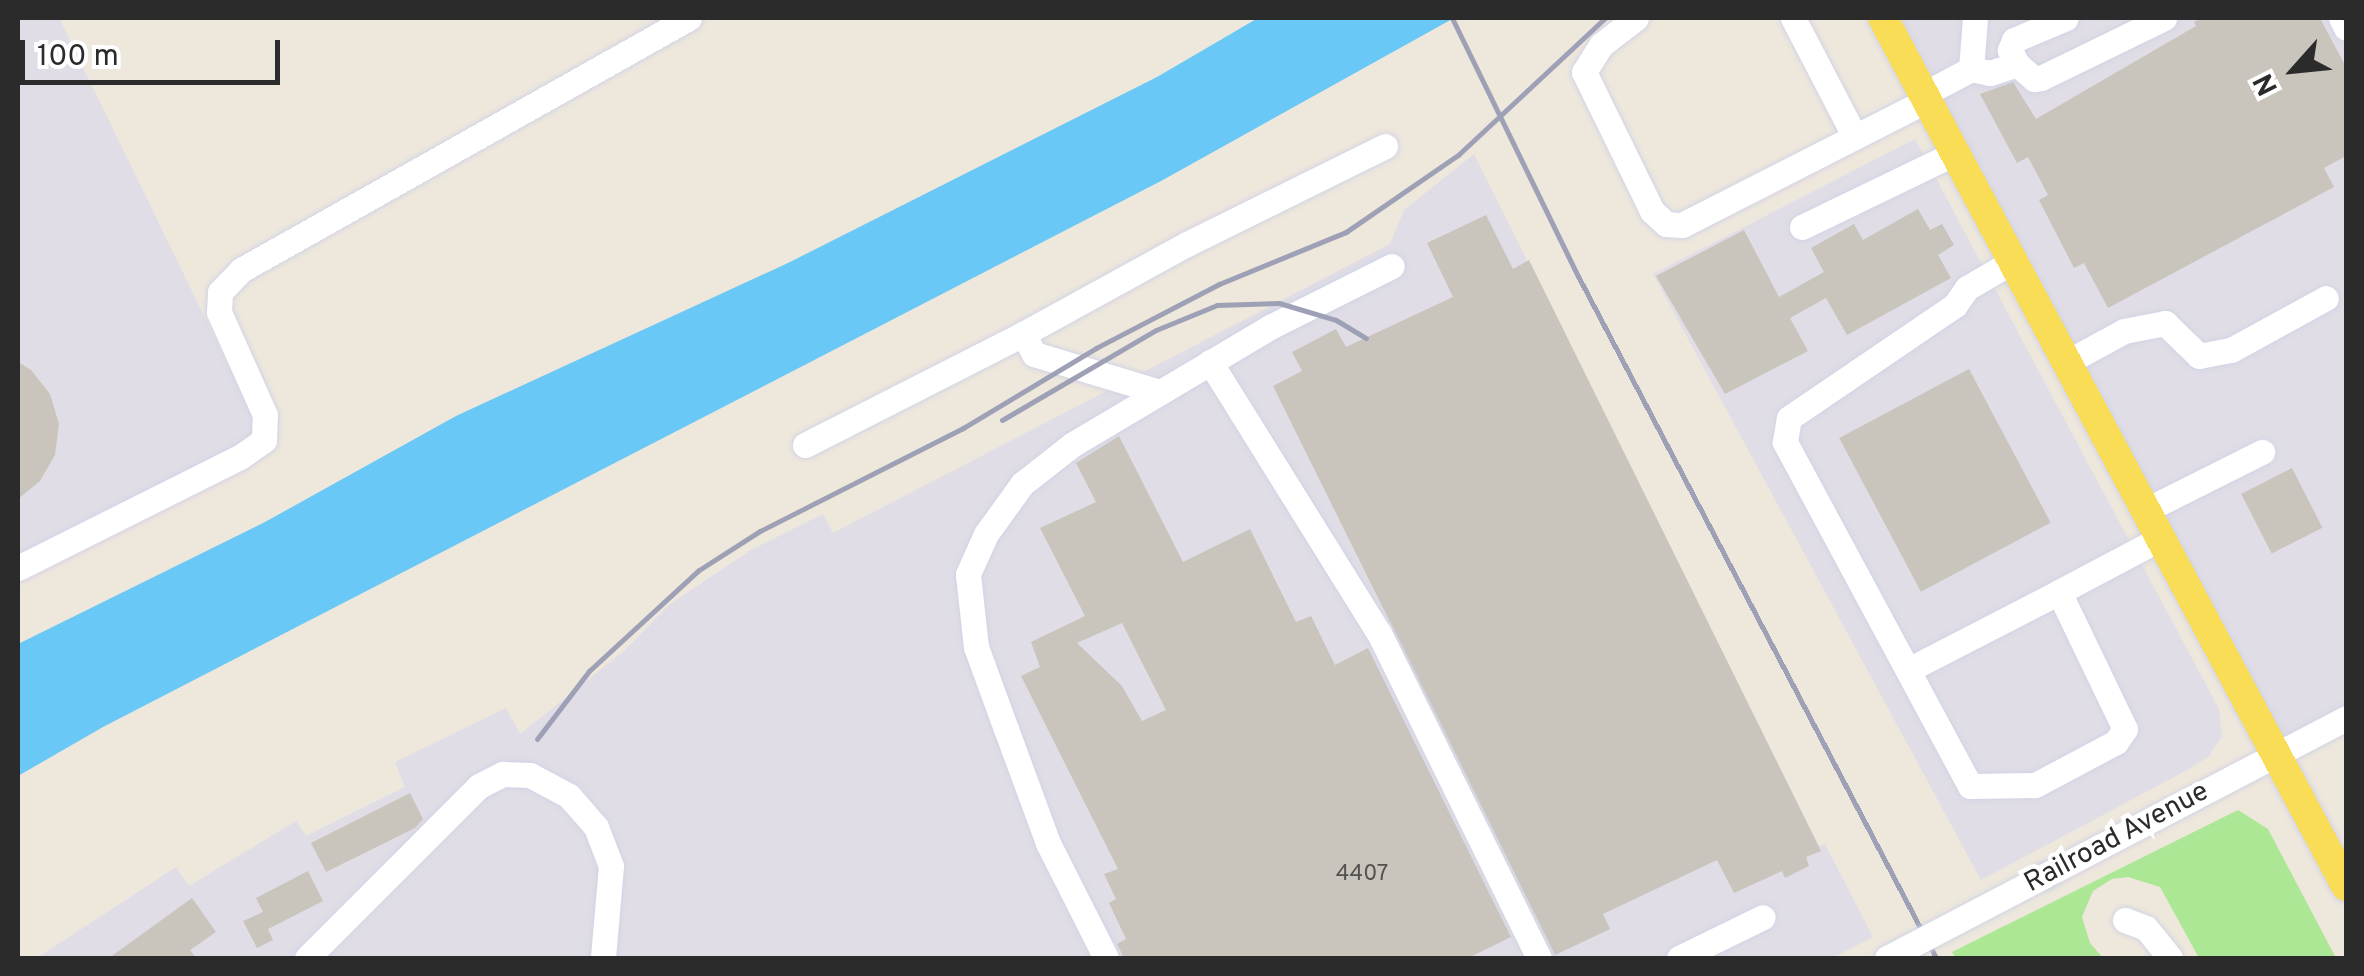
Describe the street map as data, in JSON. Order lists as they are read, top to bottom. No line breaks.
{"streets":{"street":["Railroad Avenue"]},"house_numbers":["4407"],"scale_bar":"100 m","north":"bottom left"}
